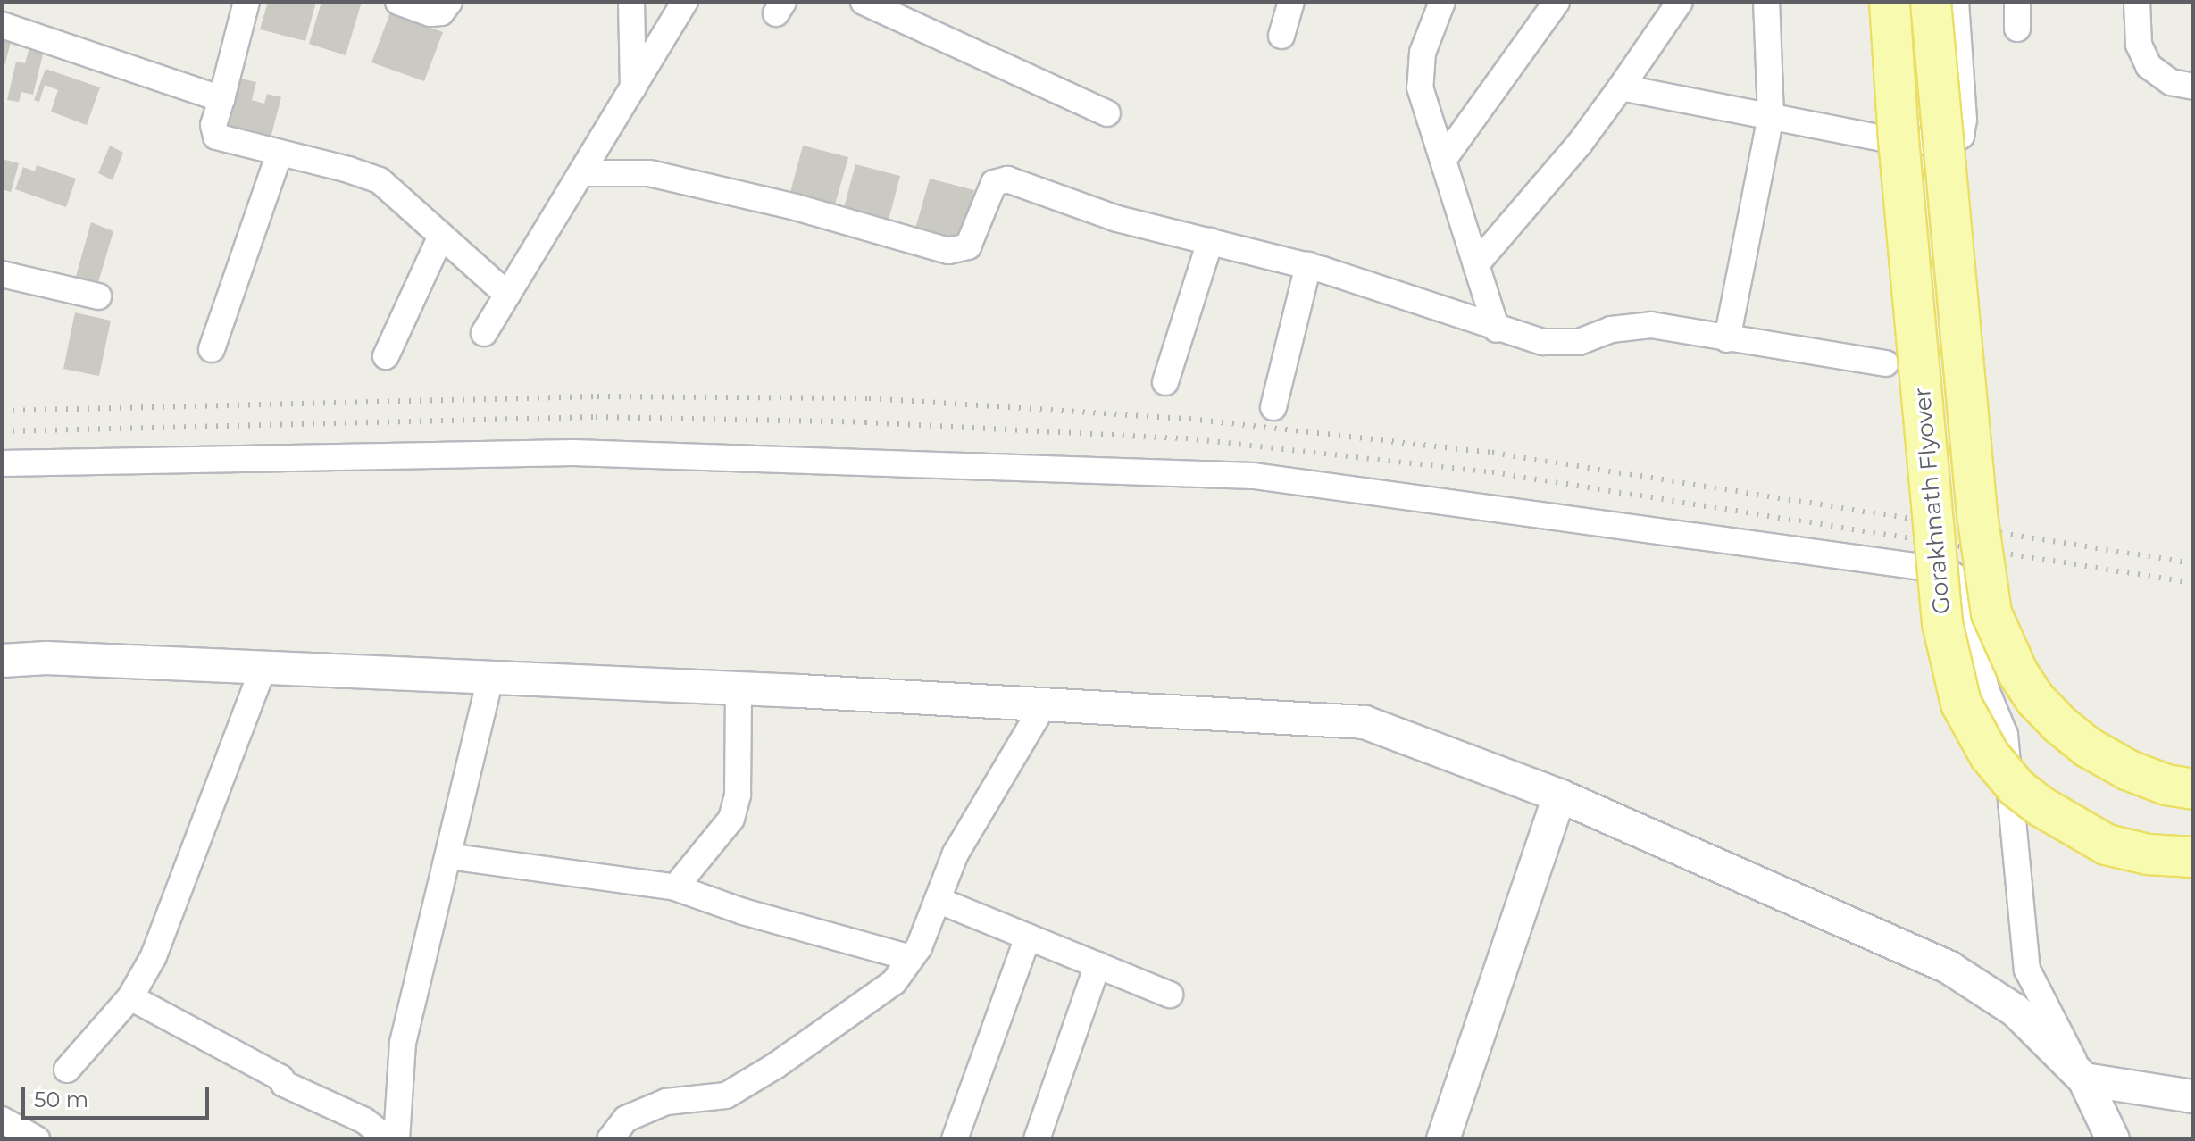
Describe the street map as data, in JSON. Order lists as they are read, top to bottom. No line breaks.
{"streets":{"main road":["Gorakhnath Flyover"]},"scale_bar":"50 m"}
